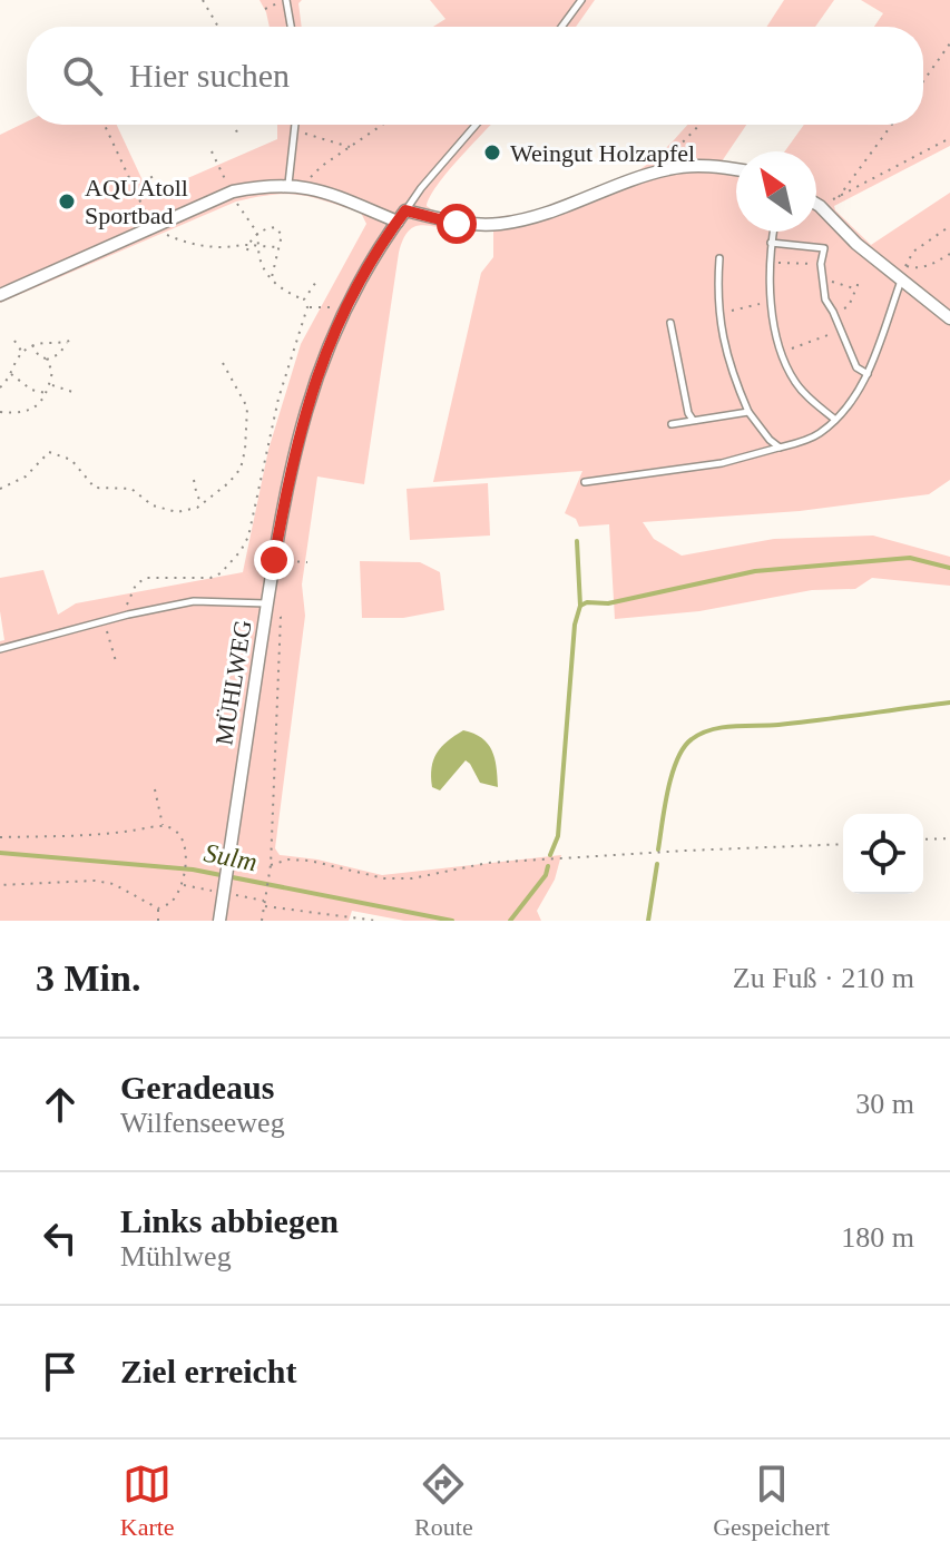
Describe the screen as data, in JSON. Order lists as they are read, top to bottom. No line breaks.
{"streets":{"street":["MÜHLWEG"]},"water":["Sulm"],"places":["Weingut Holzapfel","AQUAtoll Sportbad"],"north":"top left","page":{"search":"Hier suchen","heading":["3 Min.","Zu Fuß · 210 m"],"list":[["Geradeaus","Wilfenseeweg","30 m"],["Links abbiegen","Mühlweg","180 m"],"Ziel erreicht"],"nav":["Karte","Route","Gespeichert"]}}
